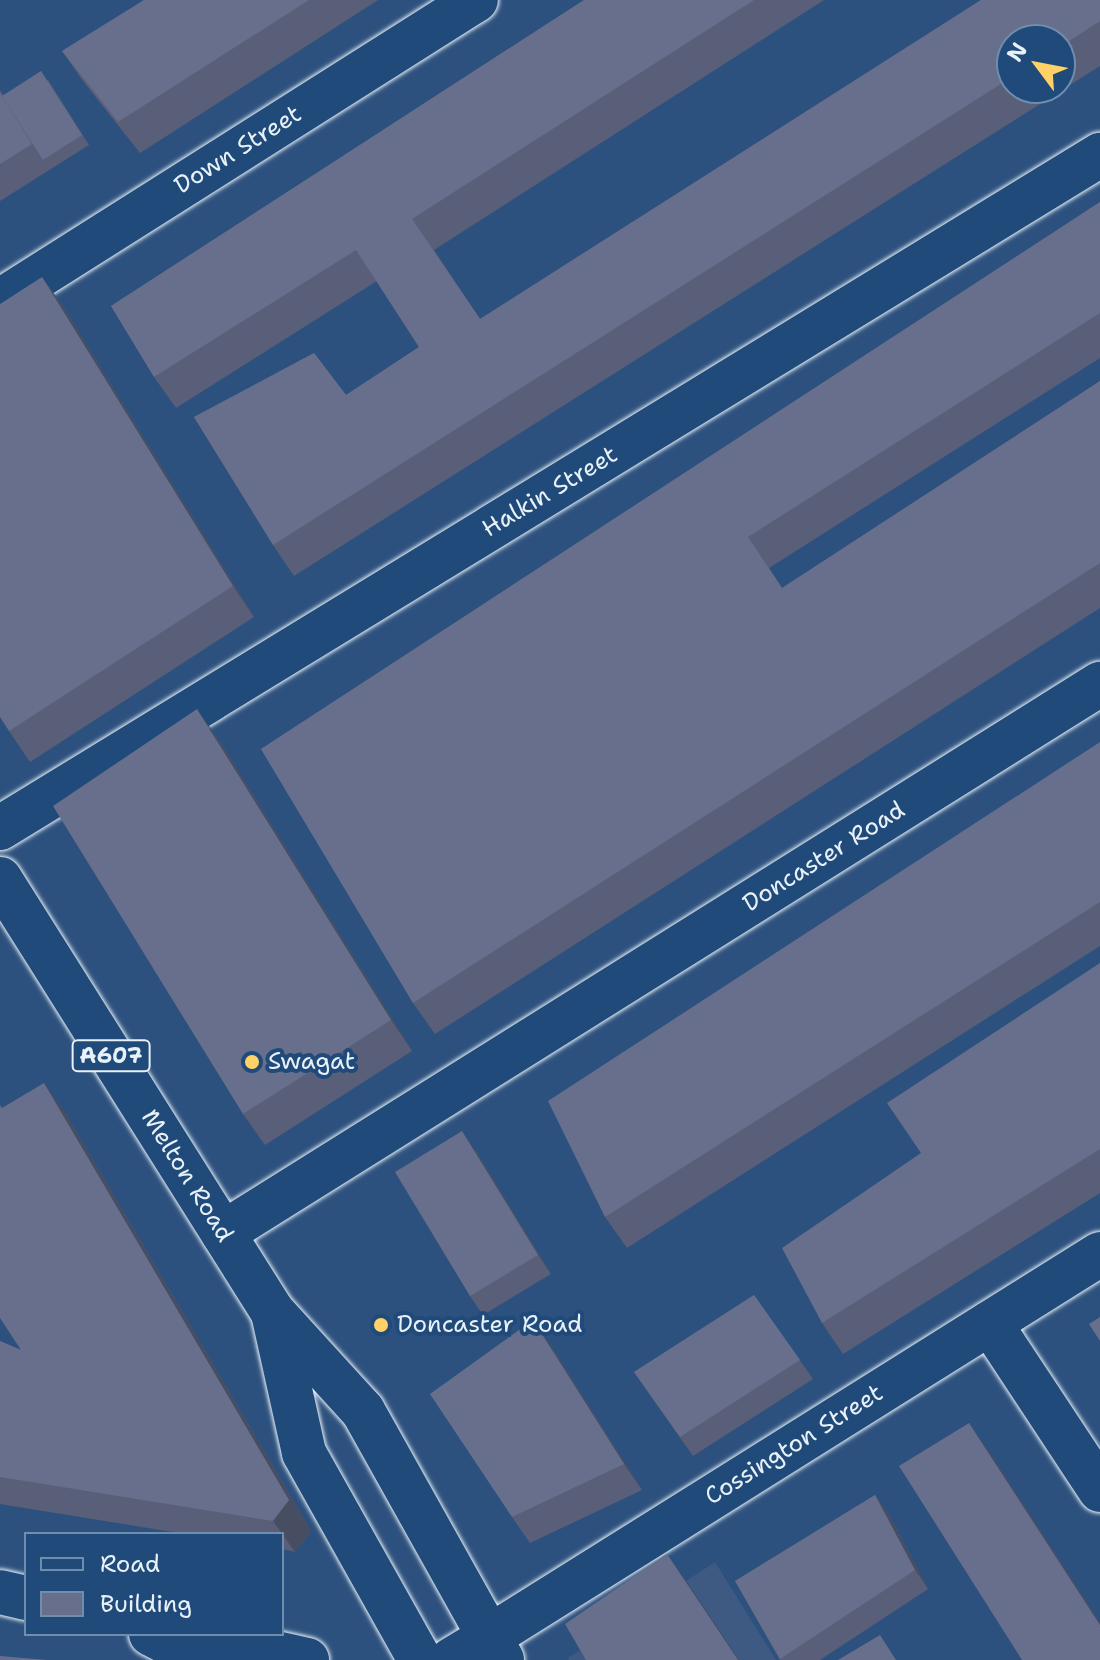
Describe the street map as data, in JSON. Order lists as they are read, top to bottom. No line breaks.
{"streets":{"street":["Down Street","Halkin Street","Doncaster Road","A607","Melton Road","Cossington Street"]},"crossings":[["Doncaster Road","Melton Road"],["Melton Road","Cossington Street"]],"places":["Swagat","Doncaster Road"],"legend":["Road","Building"],"north":"top left"}
